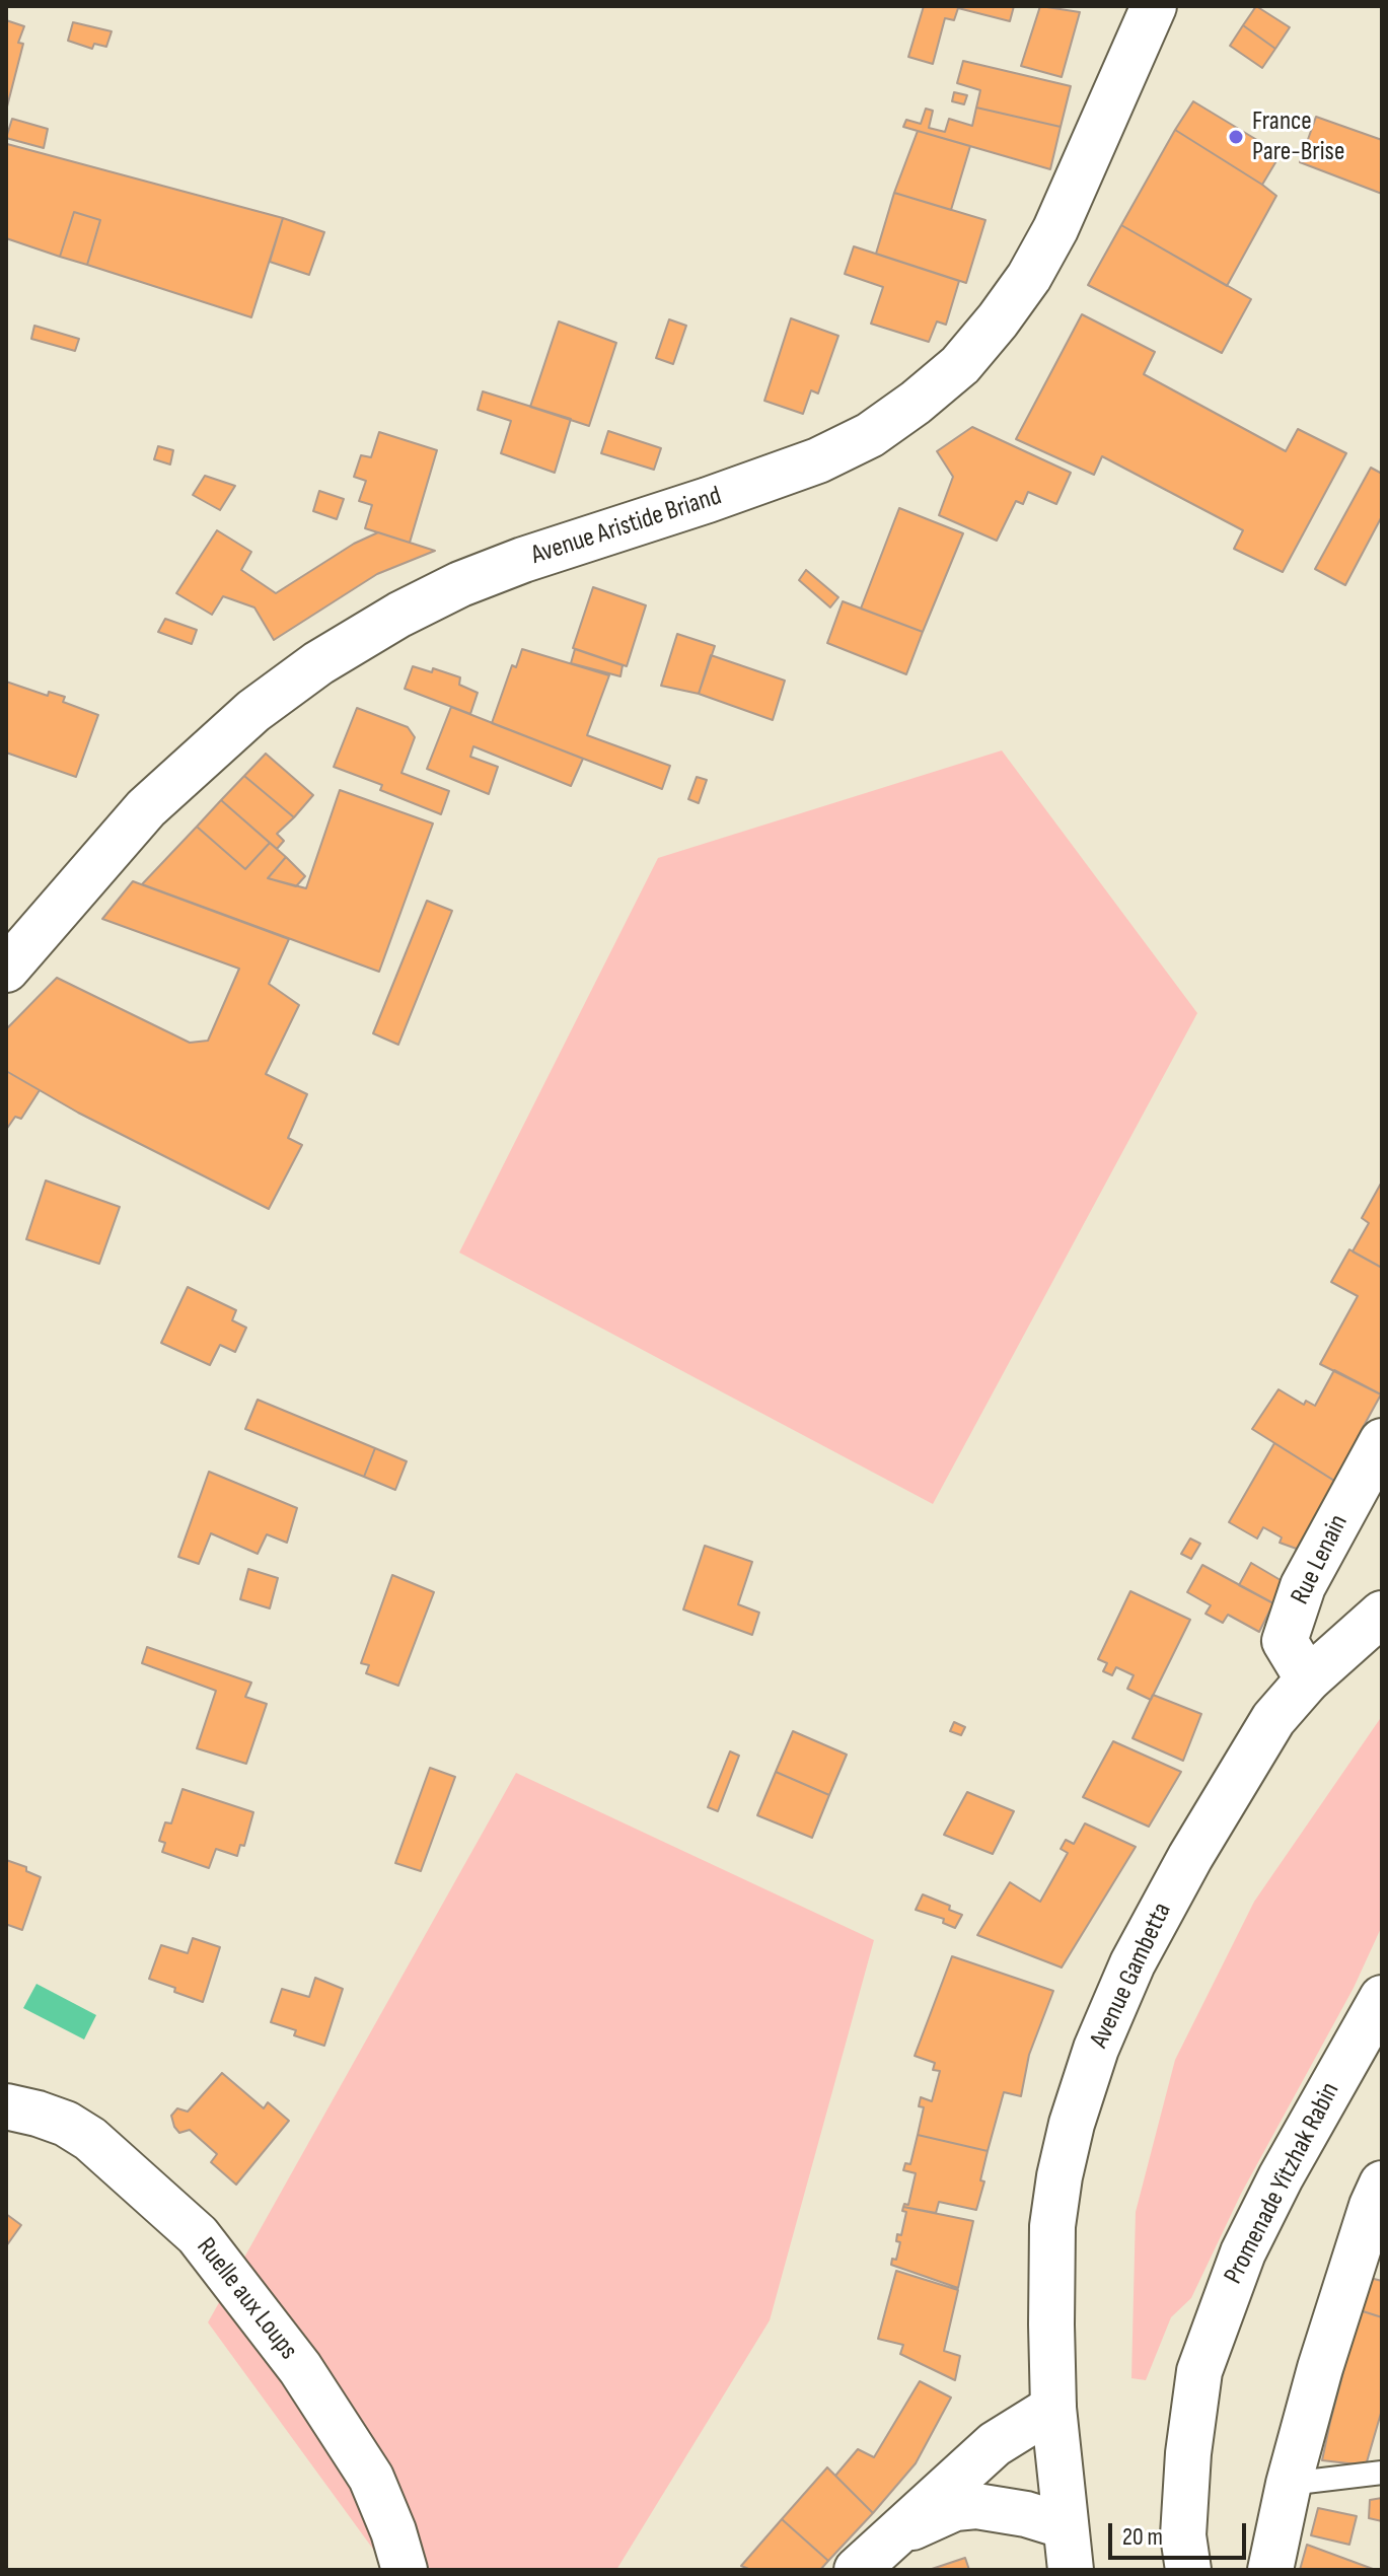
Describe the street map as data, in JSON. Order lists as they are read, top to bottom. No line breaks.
{"streets":{"street":["Avenue Aristide Briand","Rue Lenain","Avenue Gambetta","Promenade Yitzhak Rabin","Ruelle aux Loups"]},"crossings":[["Rue Lenain","Avenue Gambetta"]],"places":["France Pare-Brise"],"scale_bar":"20 m"}
